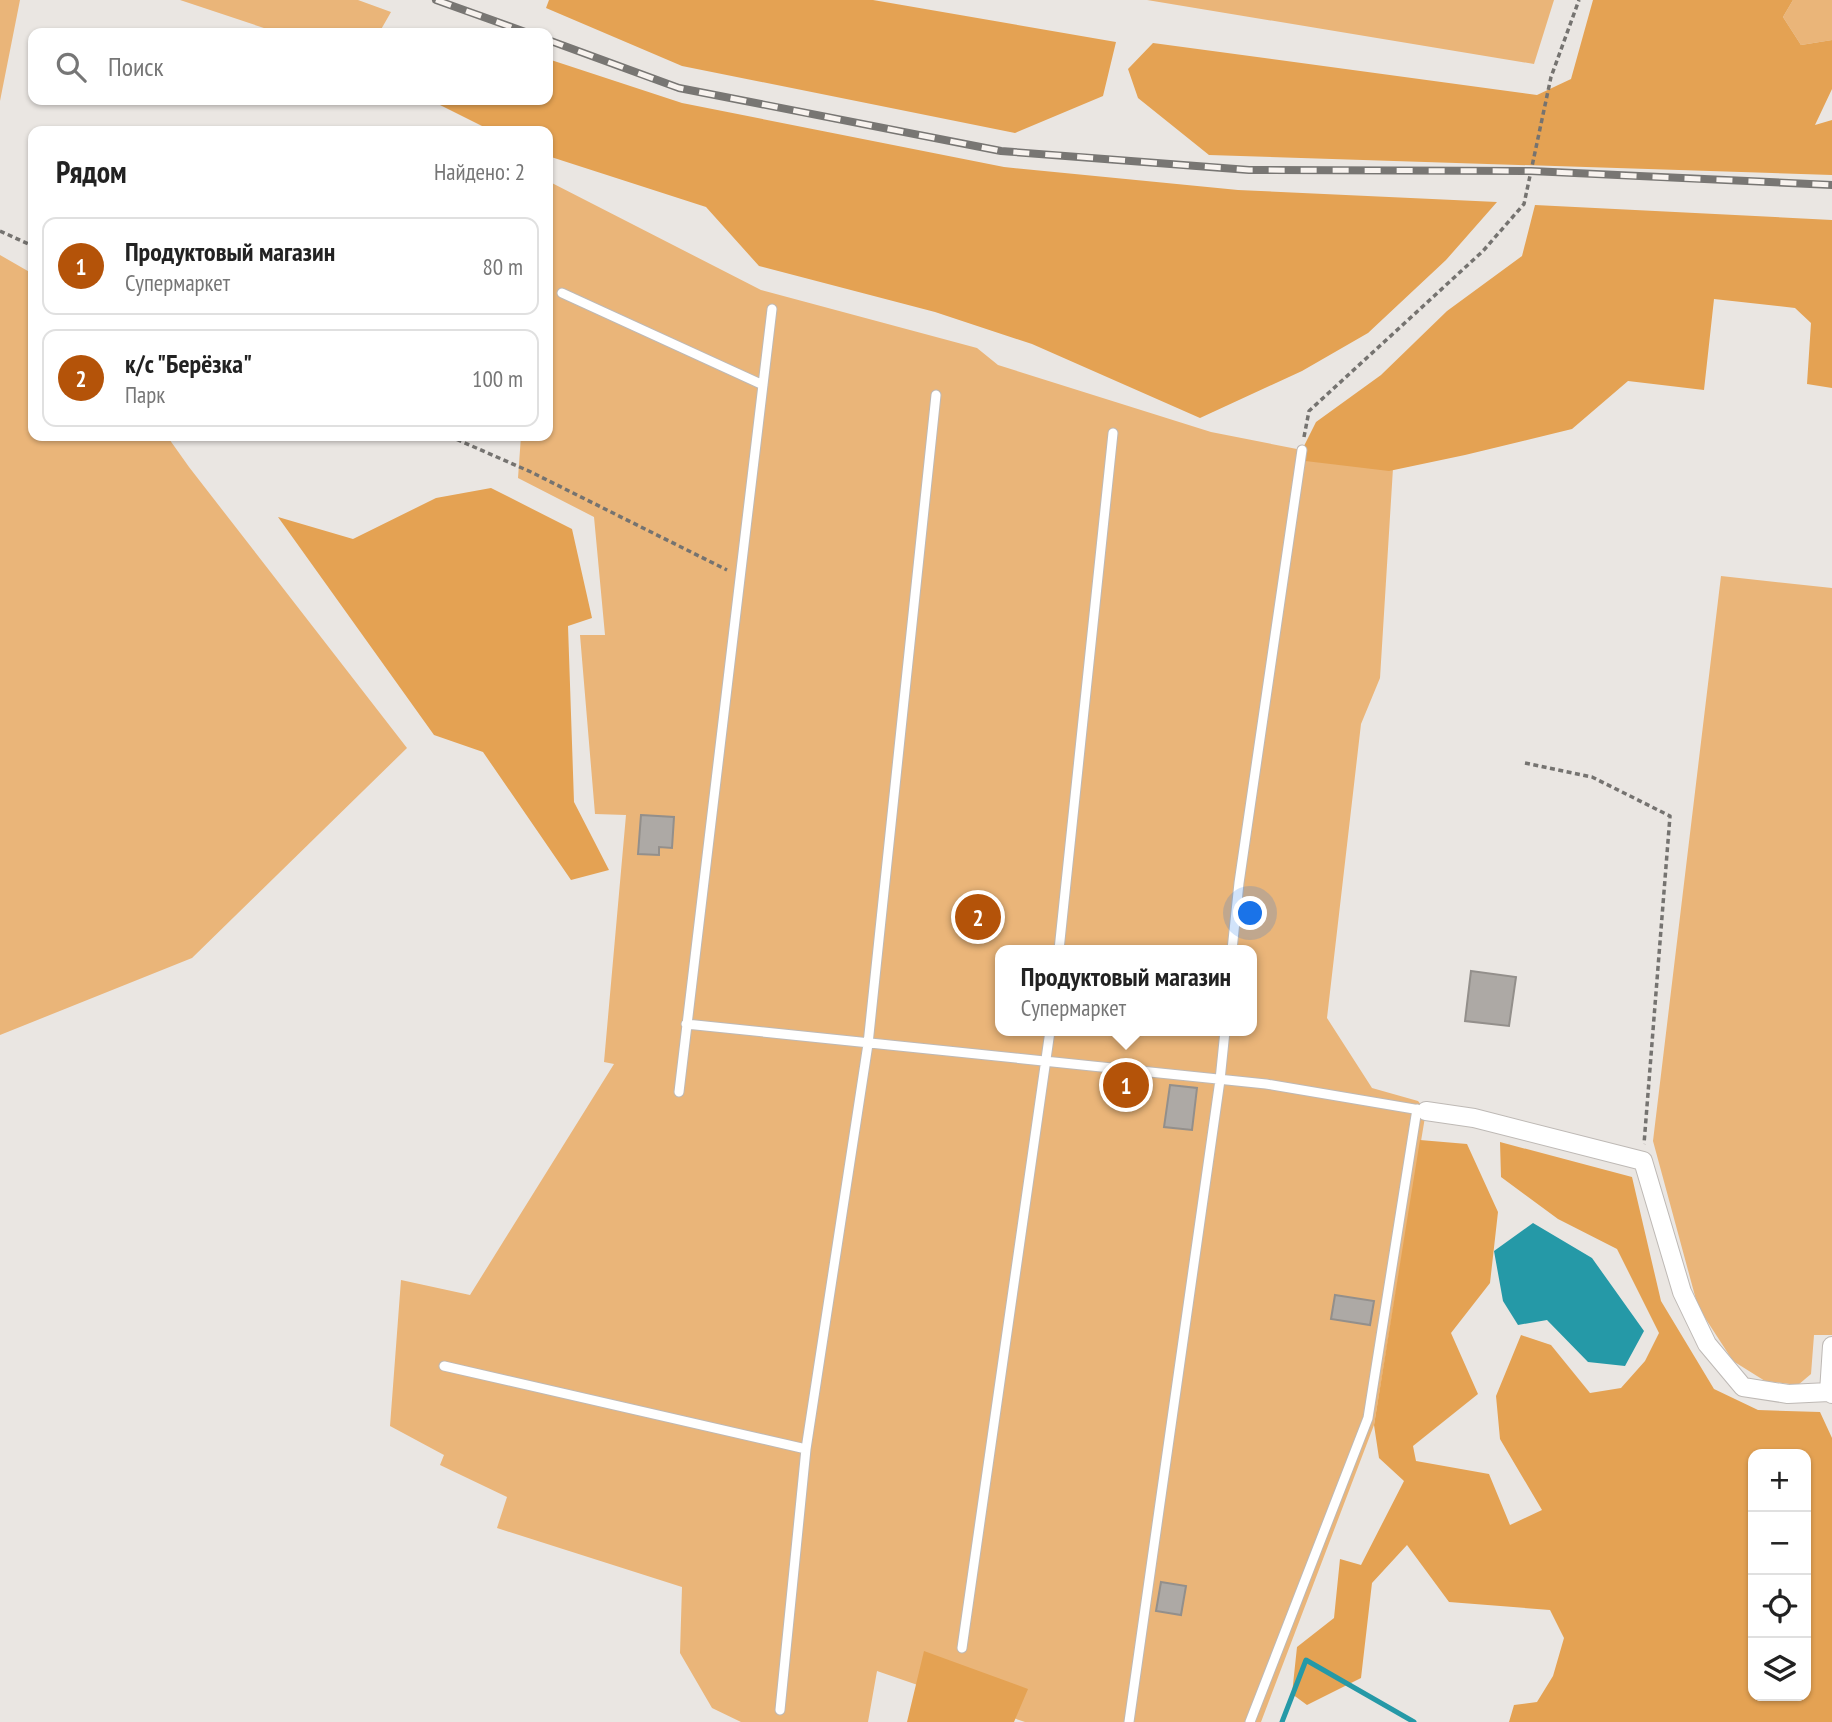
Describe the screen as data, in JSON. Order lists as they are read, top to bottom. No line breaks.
{"page":{"search":"Поиск","heading":["Рядом","Найдено: 2"],"list":[{"mark":"1","name":"Продуктовый магазин","note":"Супермаркет","value":"80 m"},{"mark":"2","name":"к/с \"Берёзка\"","note":"Парк","value":"100 m"}],"pins":["2","1"],"popup":["Продуктовый магазин","Супермаркет"],"map_buttons":["+","−"]}}
